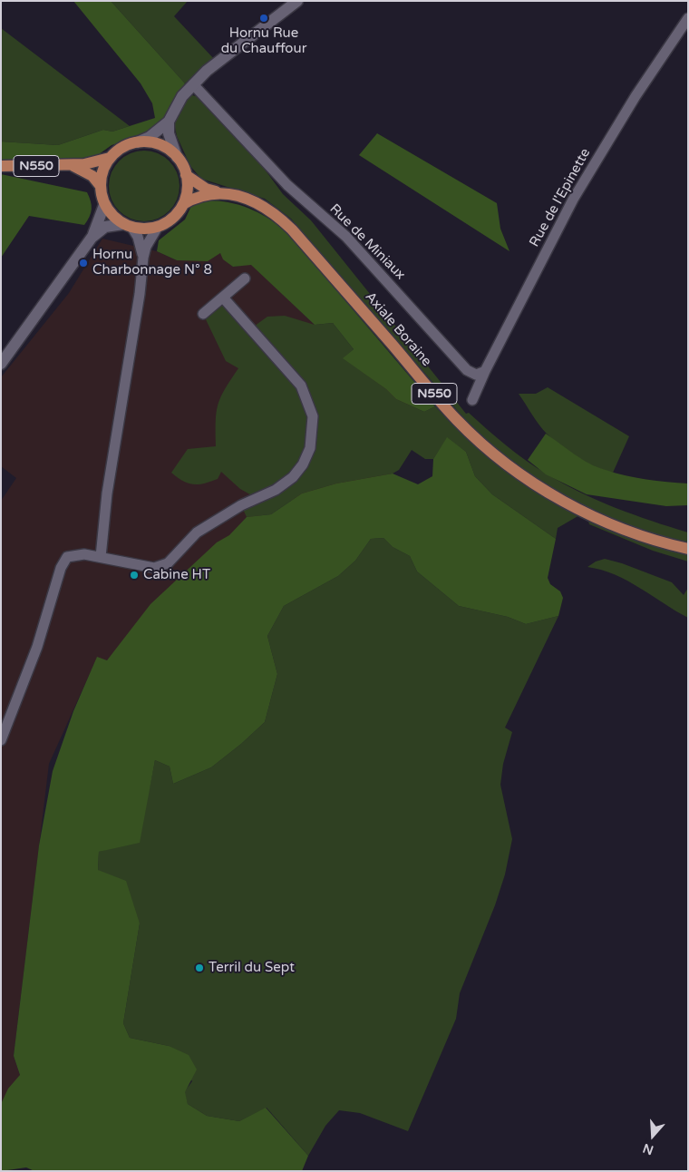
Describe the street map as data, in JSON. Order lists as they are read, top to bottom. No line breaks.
{"streets":{"main road":["N550","Axiale Boraine"],"street":["Rue de l'Epinette","Rue de Miniaux"]},"crossings":[["N550","Axiale Boraine"],["Rue de l'Epinette","Rue de Miniaux"]],"places":["Hornu Rue du Chauffour","Hornu Charbonnage N° 8","Cabine HT","Terril du Sept"],"north":"bottom"}
